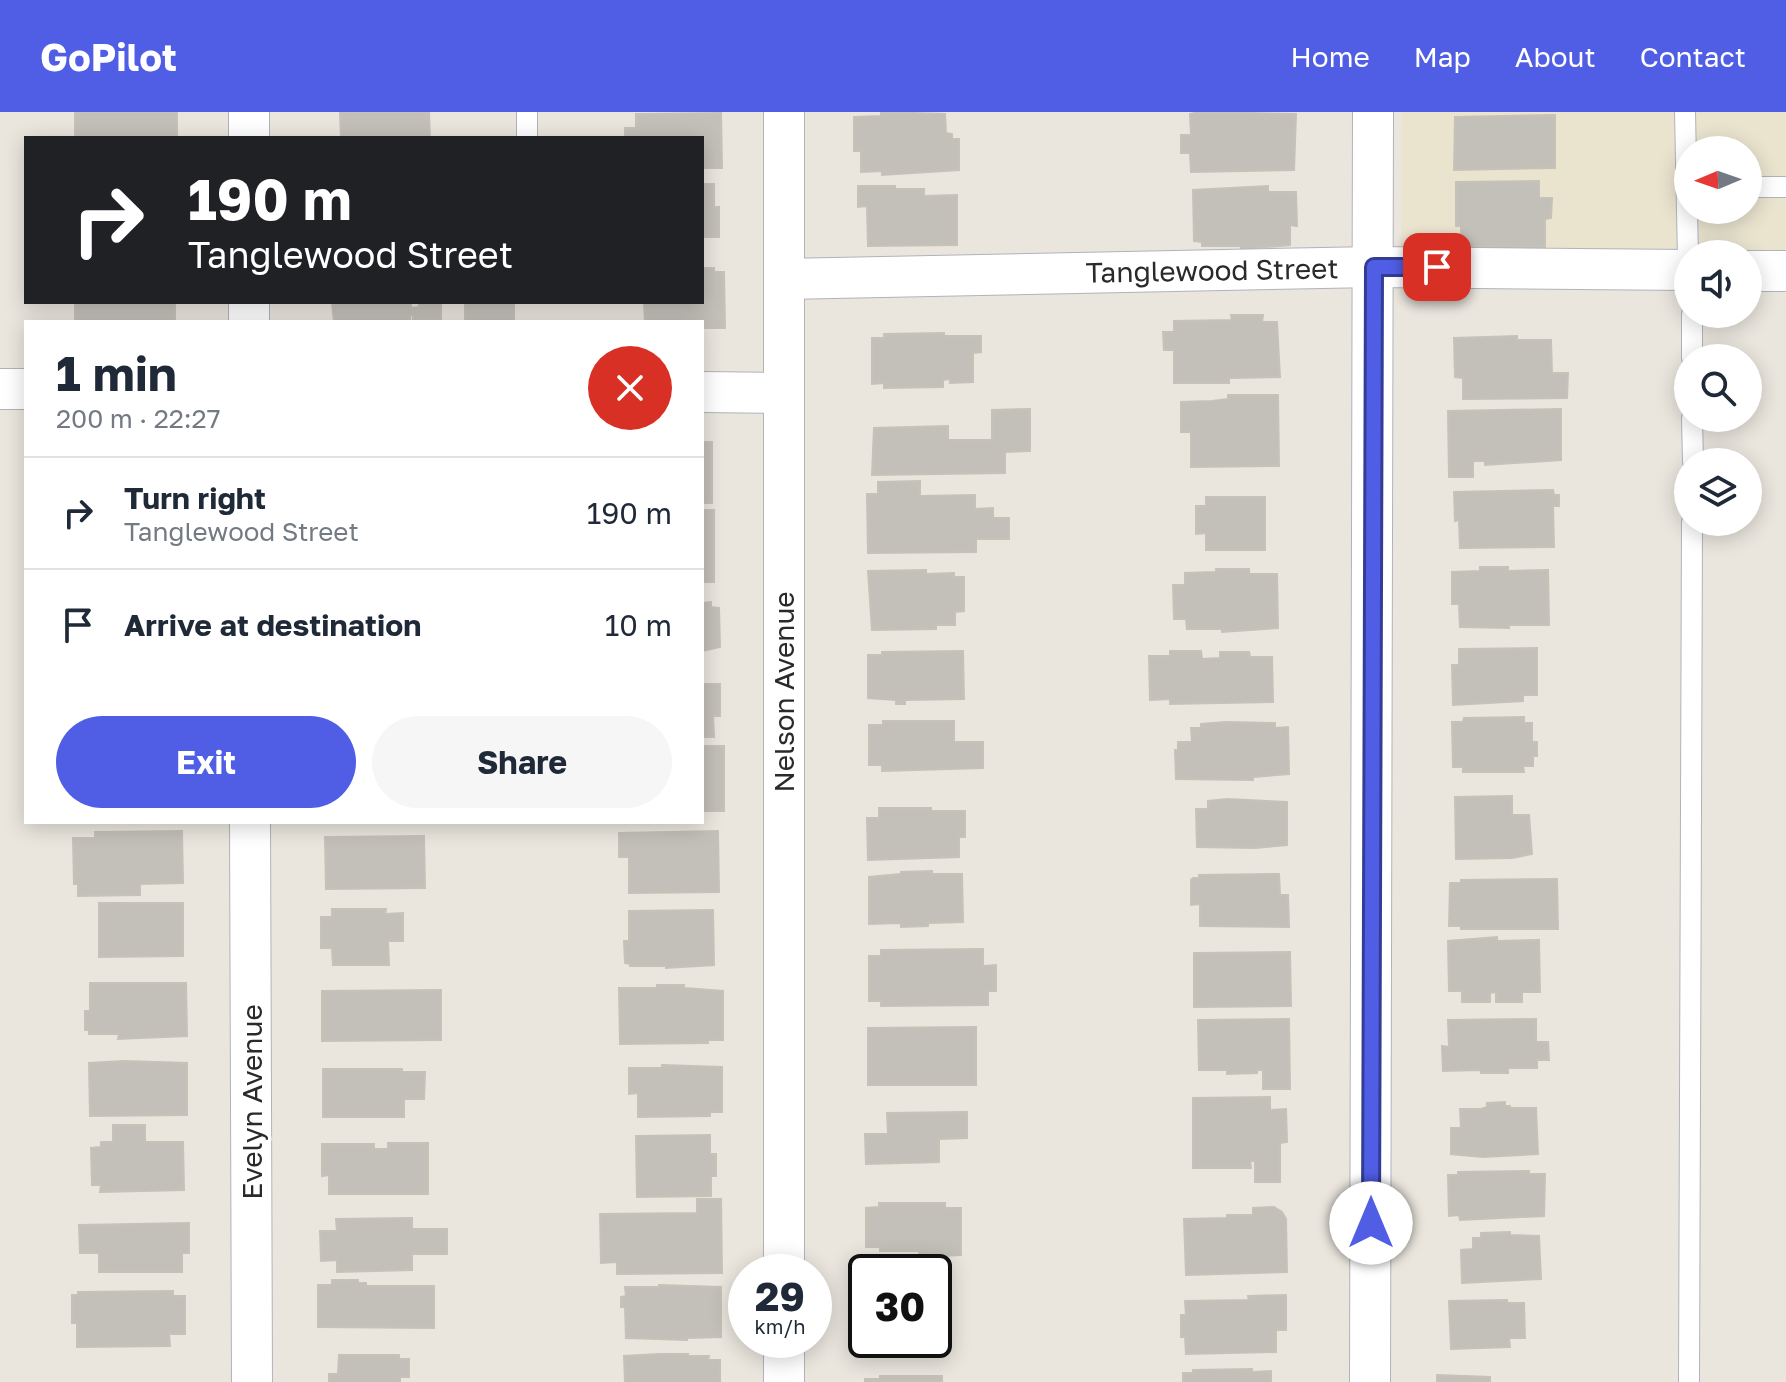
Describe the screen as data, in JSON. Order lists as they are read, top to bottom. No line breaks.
{"streets":{"street":["Tanglewood Street","Nelson Avenue","Evelyn Avenue"]},"crossings":[["Tanglewood Street","Nelson Avenue"]],"north":"left","page":{"header":"GoPilot","nav":["Home","Map","About","Contact"],"turn":["190 m","Tanglewood Street"],"heading":["1 min","200 m · 22:27"],"list":[{"name":"Turn right","note":"Tanglewood Street","value":"190 m"},{"name":"Arrive at destination","value":"10 m"}],"buttons":["Exit","Share"],"speed":"29 km/h","limit":"30"}}
